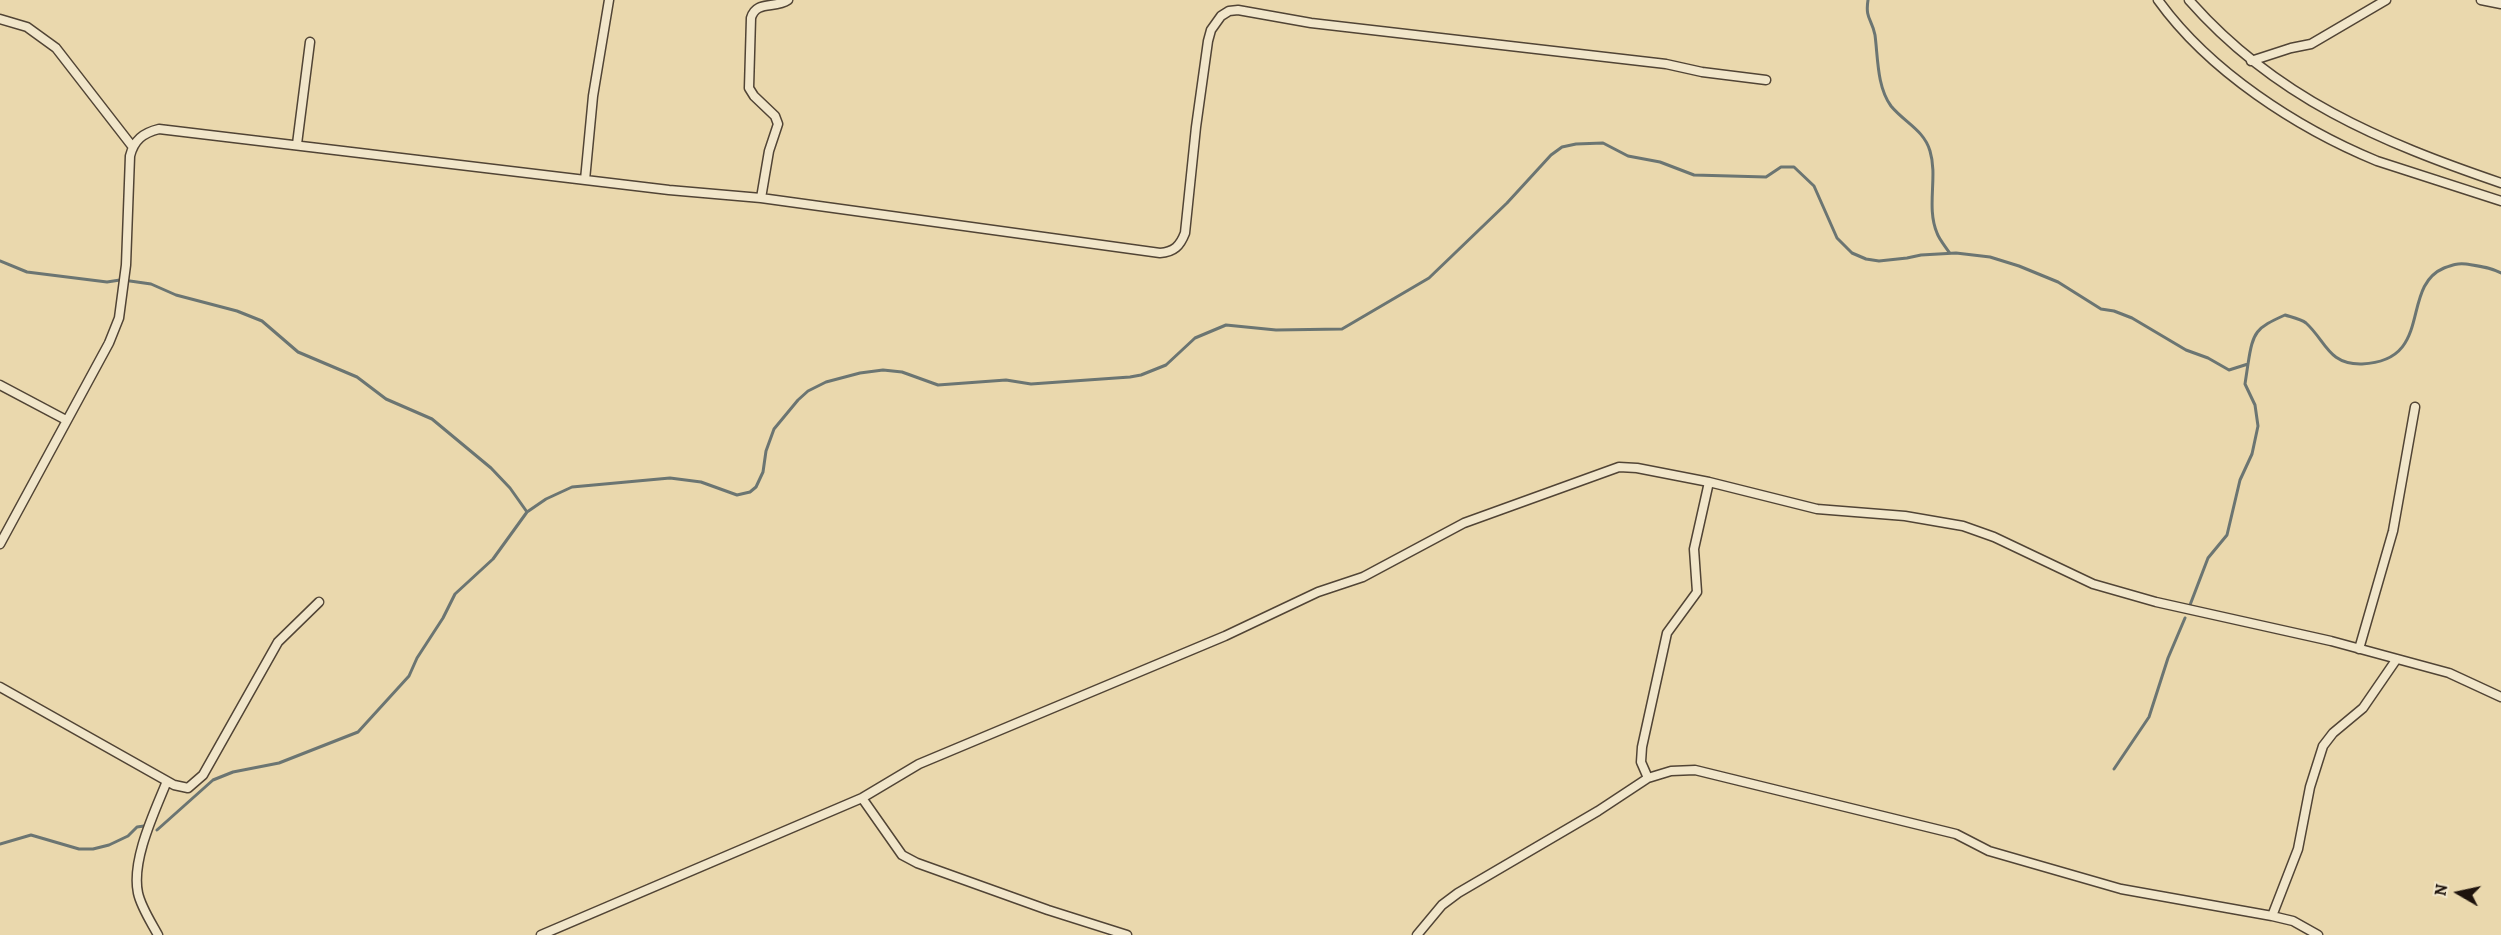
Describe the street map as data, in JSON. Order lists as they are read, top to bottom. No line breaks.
{"north":"left"}
